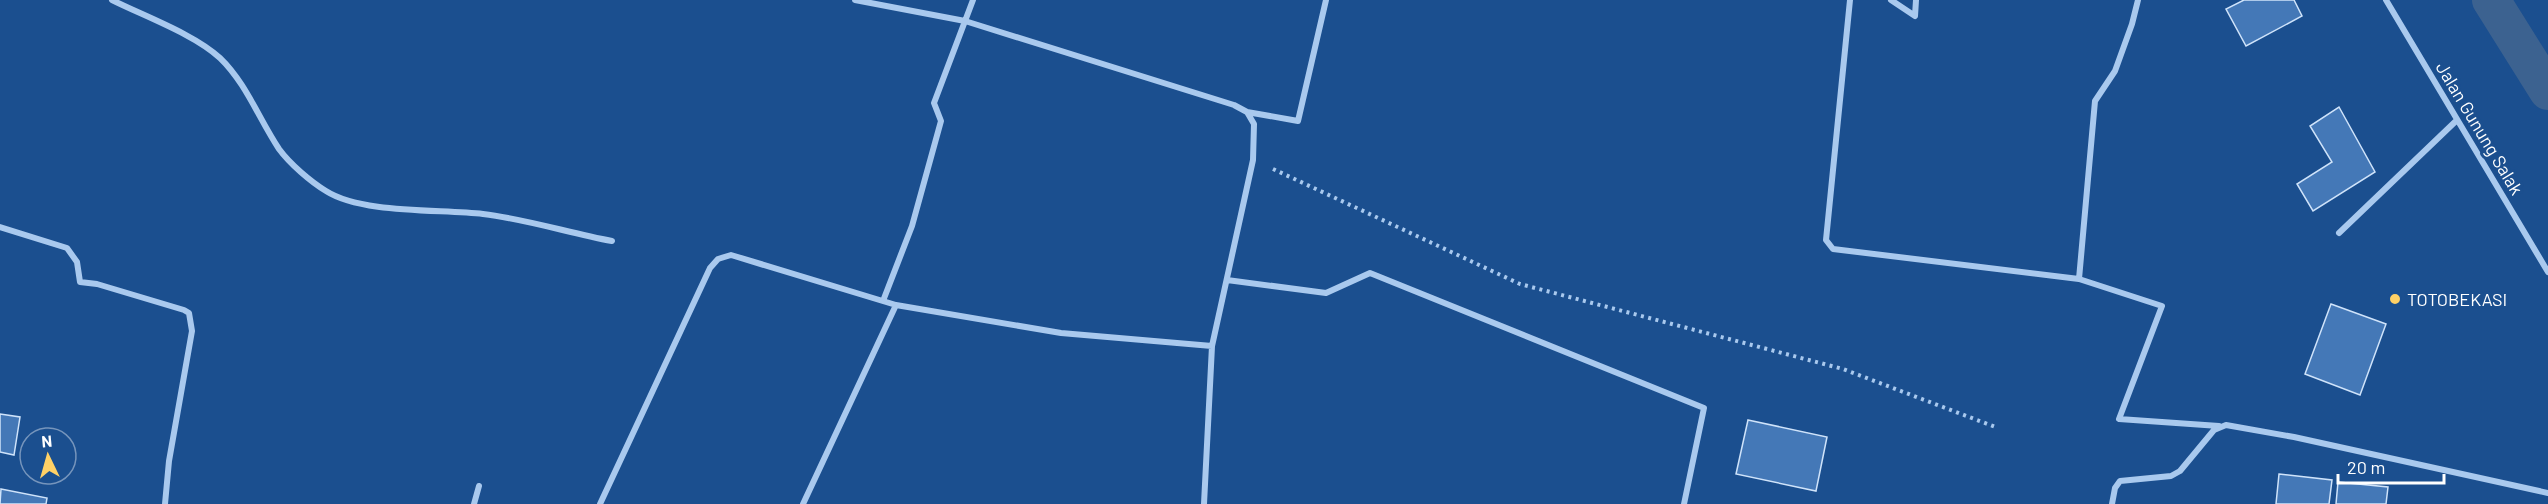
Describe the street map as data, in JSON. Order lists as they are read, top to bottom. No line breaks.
{"streets":{"street":["Jalan Gunung Salak"]},"places":["TOTOBEKASI"],"scale_bar":"20 m","north":"top"}
